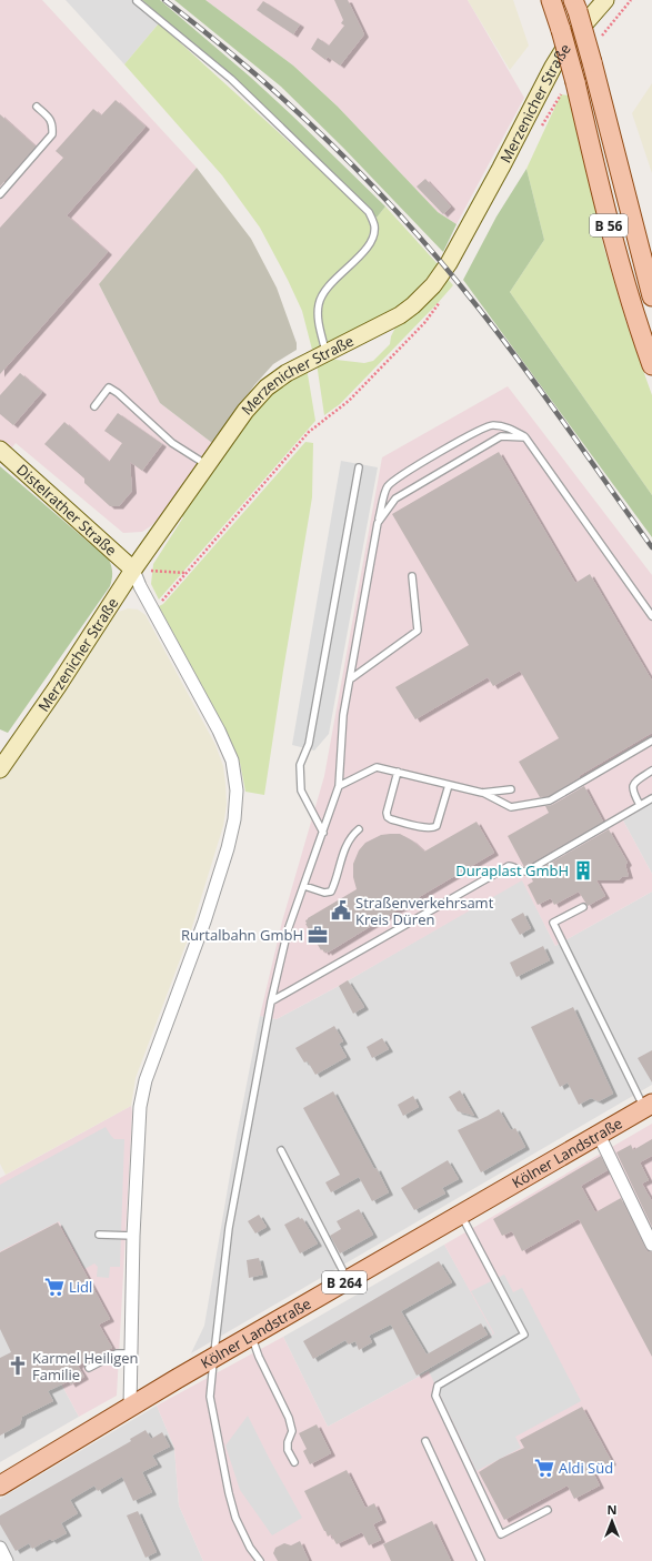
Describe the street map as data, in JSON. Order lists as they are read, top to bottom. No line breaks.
{"streets":{"main road":["B 56","Kölner Landstraße","B 264"],"street":["Merzenicher Straße","Distelrather Straße"]},"crossings":[["Merzenicher Straße","Distelrather Straße"]],"places":{"building":["Duraplast GmbH"],"public building":["Straßenverkehrsamt Kreis Düren"],"office":["Rurtalbahn GmbH"],"supermarket":["Lidl","Aldi Süd"],"church":["Karmel Heiligen Familie"]},"north":"top"}
